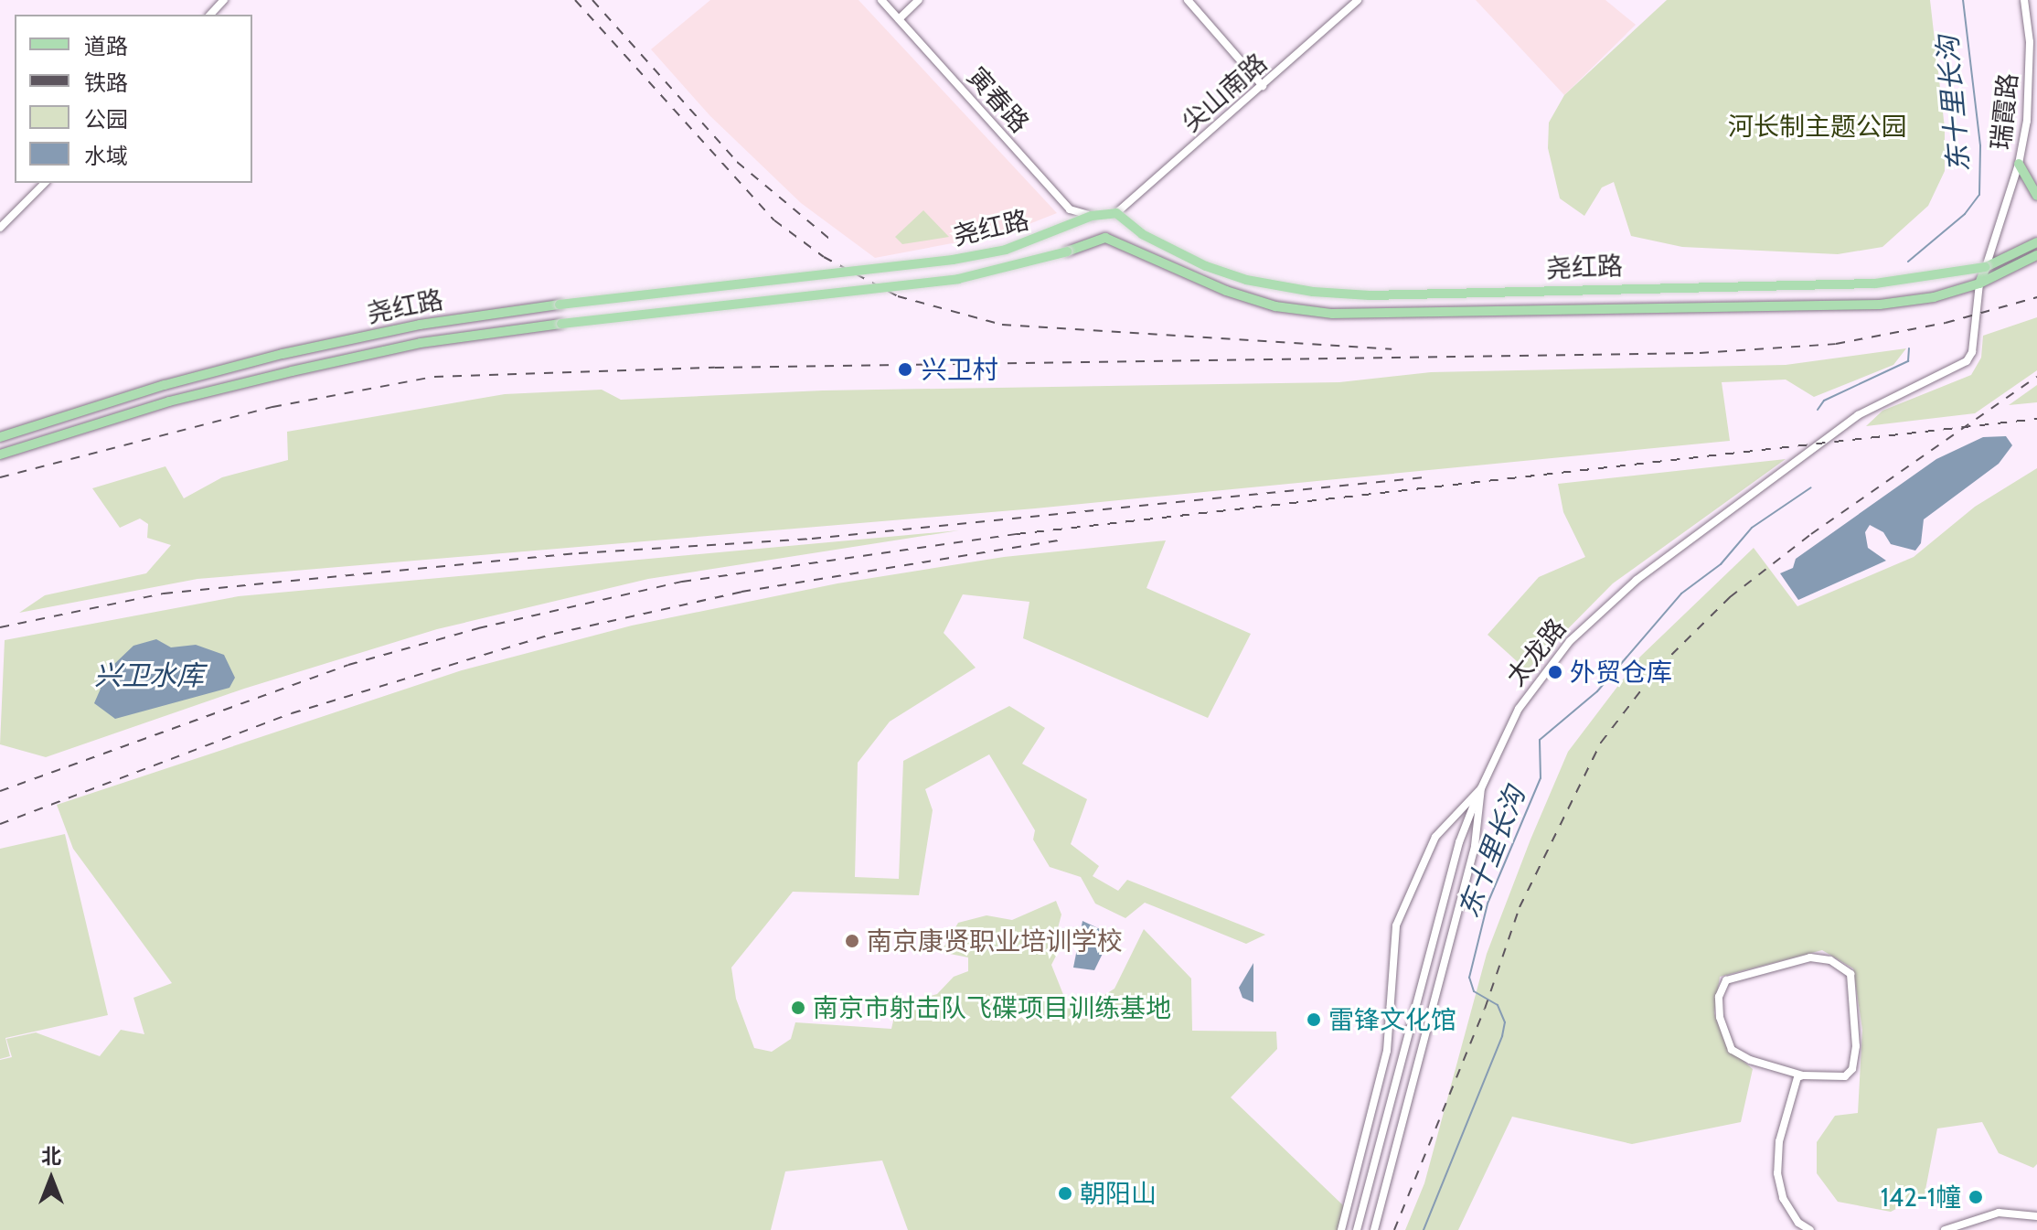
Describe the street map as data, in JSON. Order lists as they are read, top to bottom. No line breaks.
{"streets":{"main road":["尧红路","太龙路"],"street":["尖山南路","寅春路","瑞霞路"]},"crossings":[["尖山南路","尧红路"],["寅春路","尧红路"],["瑞霞路","尧红路"],["瑞霞路","太龙路"],["尧红路","太龙路"]],"water":["东十里长沟","兴卫水库"],"parks":["河长制主题公园"],"places":["兴卫村","外贸仓库","南京康贤职业培训学校","南京市射击队飞碟项目训练基地","雷锋文化馆","朝阳山","142-1幢"],"legend":["道路","铁路","公园","水域"],"north":"top"}
